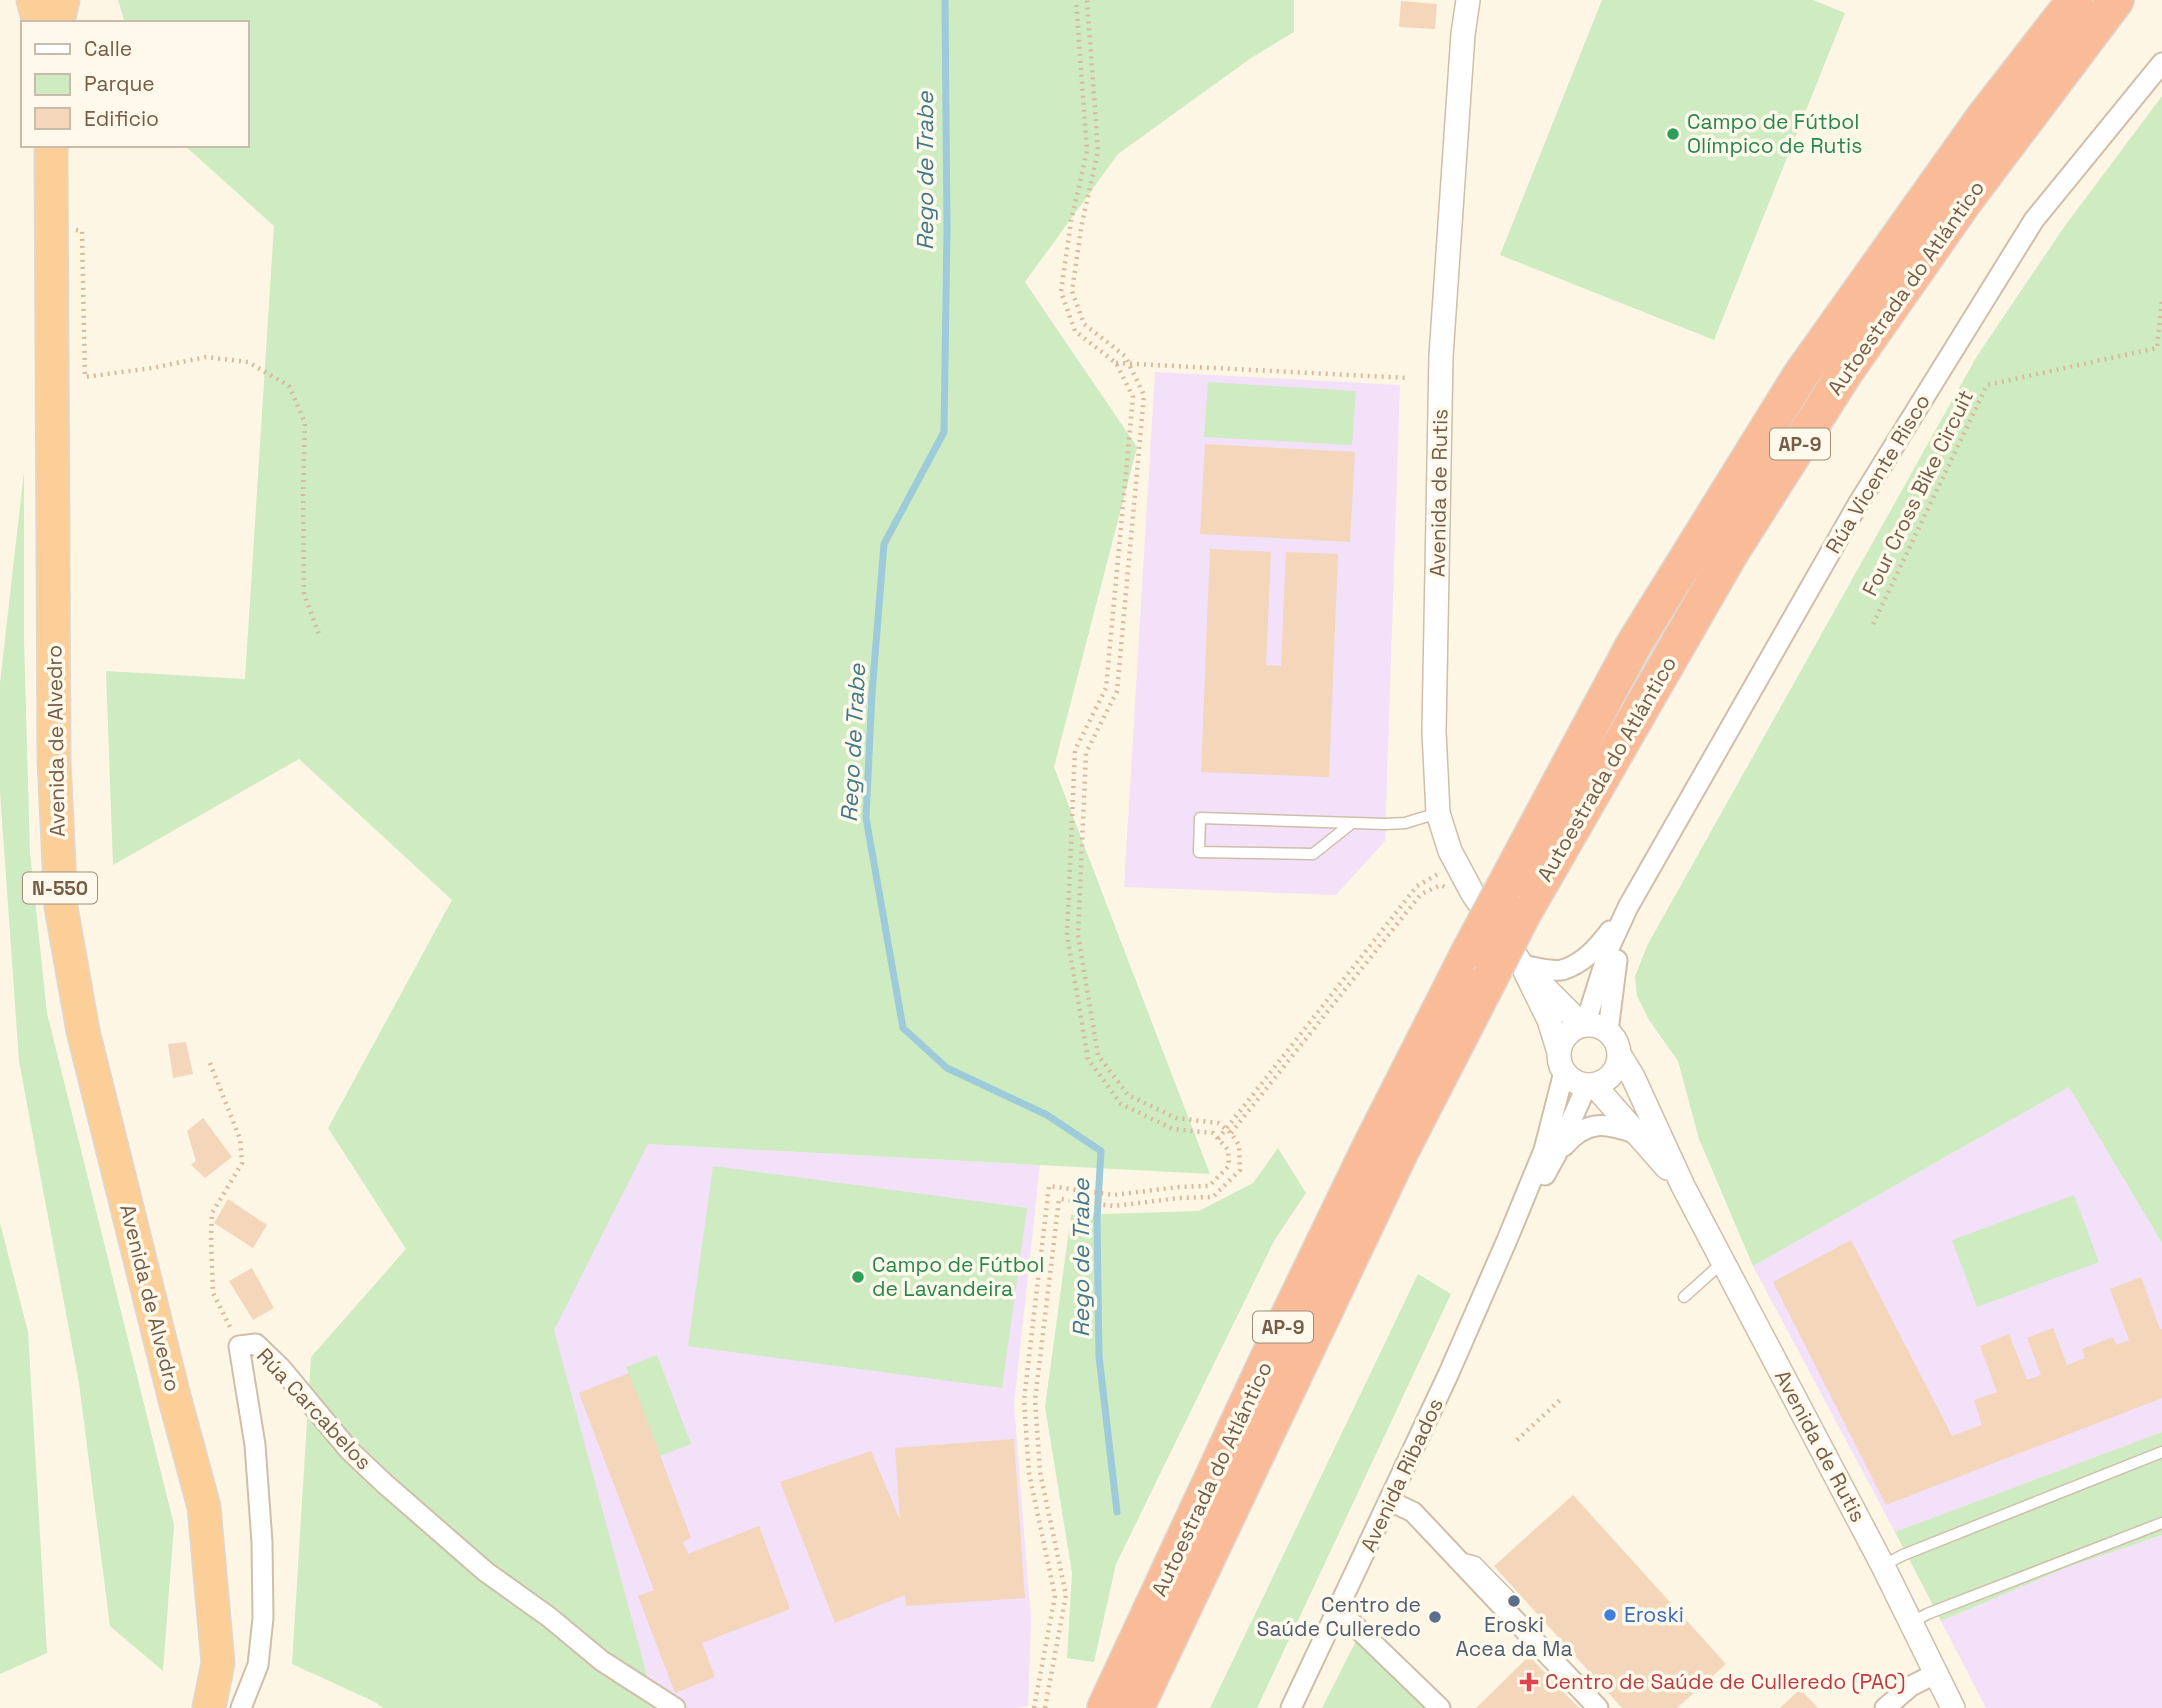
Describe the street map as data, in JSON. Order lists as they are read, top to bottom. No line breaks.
{"streets":{"highway":["Autoestrada do Atlántico","AP-9","Avenida de Alvedro","N-550"],"street":["Rúa Vicente Risco","Avenida de Rutis","Rúa Carcabelos","Avenida Ribados"],"path":["Four Cross Bike Circuit"]},"crossings":[["Rúa Vicente Risco","Avenida de Rutis"],["Rúa Vicente Risco","Avenida Ribados"],["Avenida de Rutis","Avenida Ribados"]],"water":["Rego de Trabe"],"places":{"other":["Campo de Fútbol Olímpico de Rutis","Campo de Fútbol de Lavandeira","Eroski Acea da Ma","Eroski","Centro de Saúde Culleredo"],"health":["Centro de Saúde de Culleredo (PAC)"]},"legend":["Calle","Parque","Edificio"]}
